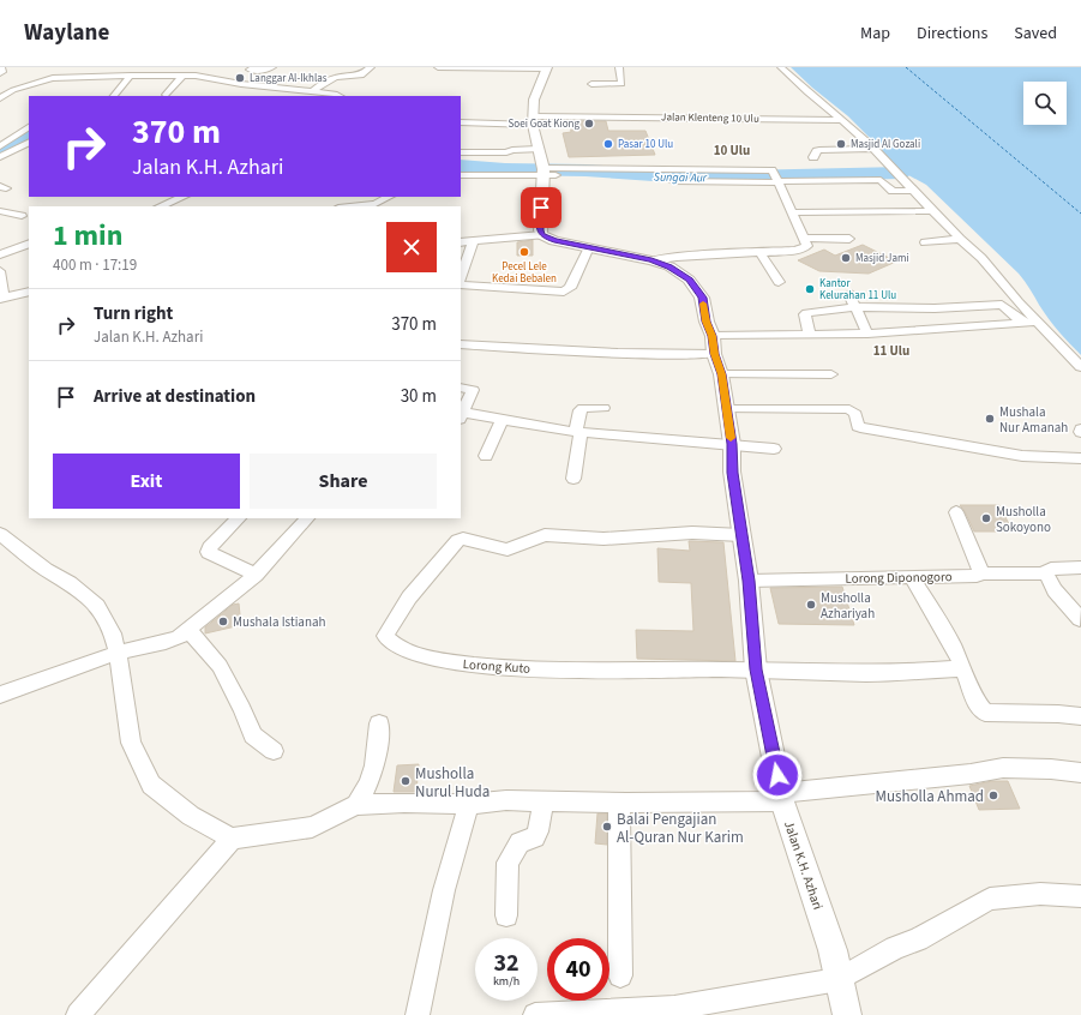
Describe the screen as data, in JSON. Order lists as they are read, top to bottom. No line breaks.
{"streets":{"street":["Jalan Klenteng 10 Ulu","Lorong Diponogoro","Lorong Kuto","Jalan K.H. Azhari"]},"crossings":[["Lorong Diponogoro","Jalan K.H. Azhari"],["Lorong Kuto","Jalan K.H. Azhari"]],"districts":["10 Ulu","11 Ulu"],"water":["Sungai Aur"],"places":["Langgar Al-Ikhlas","Soei Goat Kiong","Pasar 10 Ulu","Masjid Al Gozali","Pecel Lele Kedai Bebalen","Masjid Jami","Kantor Kelurahan 11 Ulu","Mushala Nur Amanah","Musholla Sokoyono","Musholla Azhariyah","Mushala Istianah","Musholla Nurul Huda","Musholla Ahmad","Balai Pengajian Al-Quran Nur Karim"],"page":{"header":"Waylane","nav":["Map","Directions","Saved"],"turn":["370 m","Jalan K.H. Azhari"],"heading":["1 min","400 m · 17:19"],"list":[{"name":"Turn right","note":"Jalan K.H. Azhari","value":"370 m"},{"name":"Arrive at destination","value":"30 m"}],"buttons":["Exit","Share"],"speed":"32 km/h","limit":"40"}}
